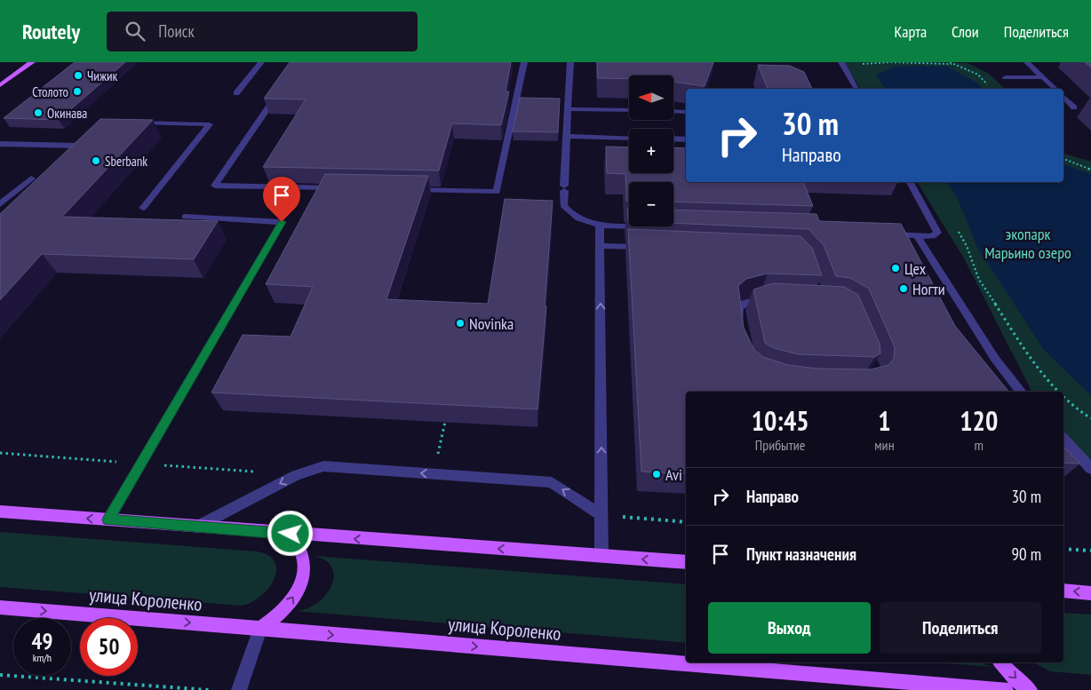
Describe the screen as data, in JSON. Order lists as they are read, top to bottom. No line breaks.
{"streets":{"main road":["улица Короленко"]},"parks":["экопарк Марьино озеро"],"places":["Чижик","Столото","Окинава","Sberbank","Цех","Ногти","Novinka","Avi"],"north":"left","page":{"header":"Routely","search":"Поиск","nav":["Карта","Слои","Поделиться"],"map_buttons":["+","−"],"turn":["30 m","Направо"],"eta":["10:45","Прибытие","1","мин","120","m"],"list":[{"name":"Направо","value":"30 m"},{"name":"Пункт назначения","value":"90 m"}],"buttons":["Выход","Поделиться"],"speed":"49 km/h","limit":"50"}}
